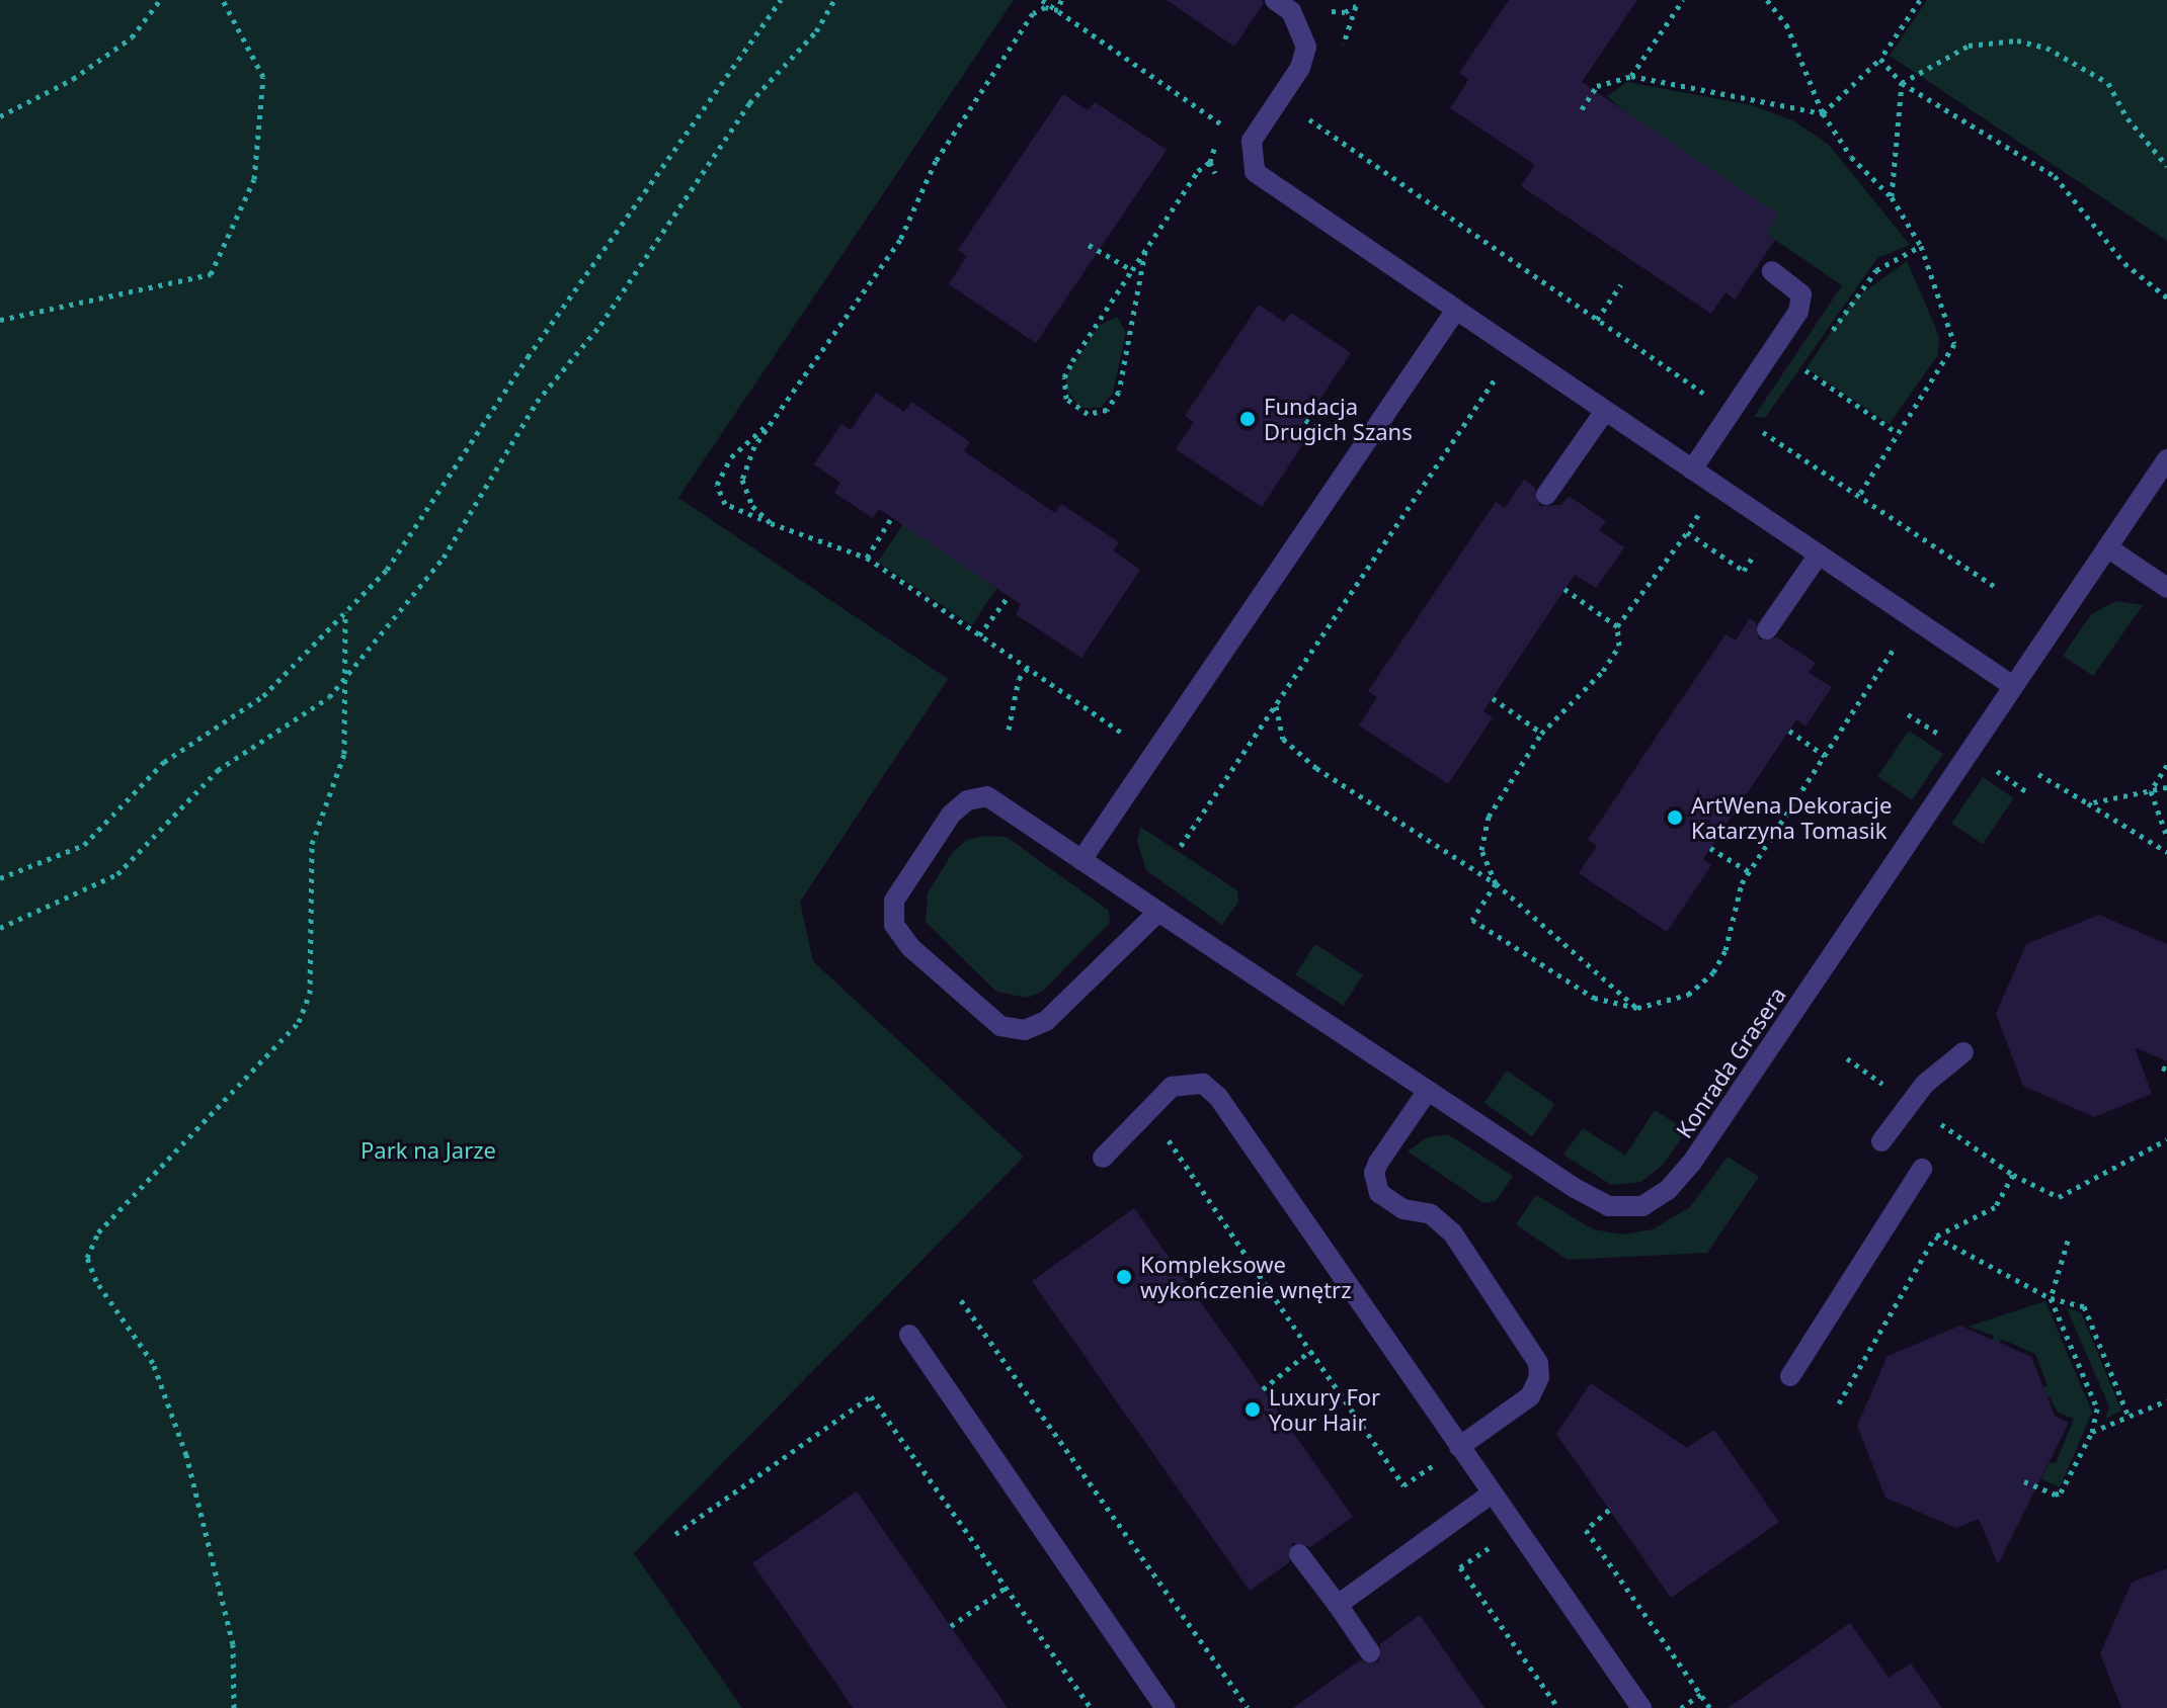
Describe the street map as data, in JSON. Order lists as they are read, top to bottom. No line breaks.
{"streets":{"street":["Konrada Grasera"]},"parks":["Park na Jarze"],"places":["Fundacja Drugich Szans","ArtWena Dekoracje Katarzyna Tomasik","Kompleksowe wykończenie wnętrz","Luxury For Your Hair"]}
